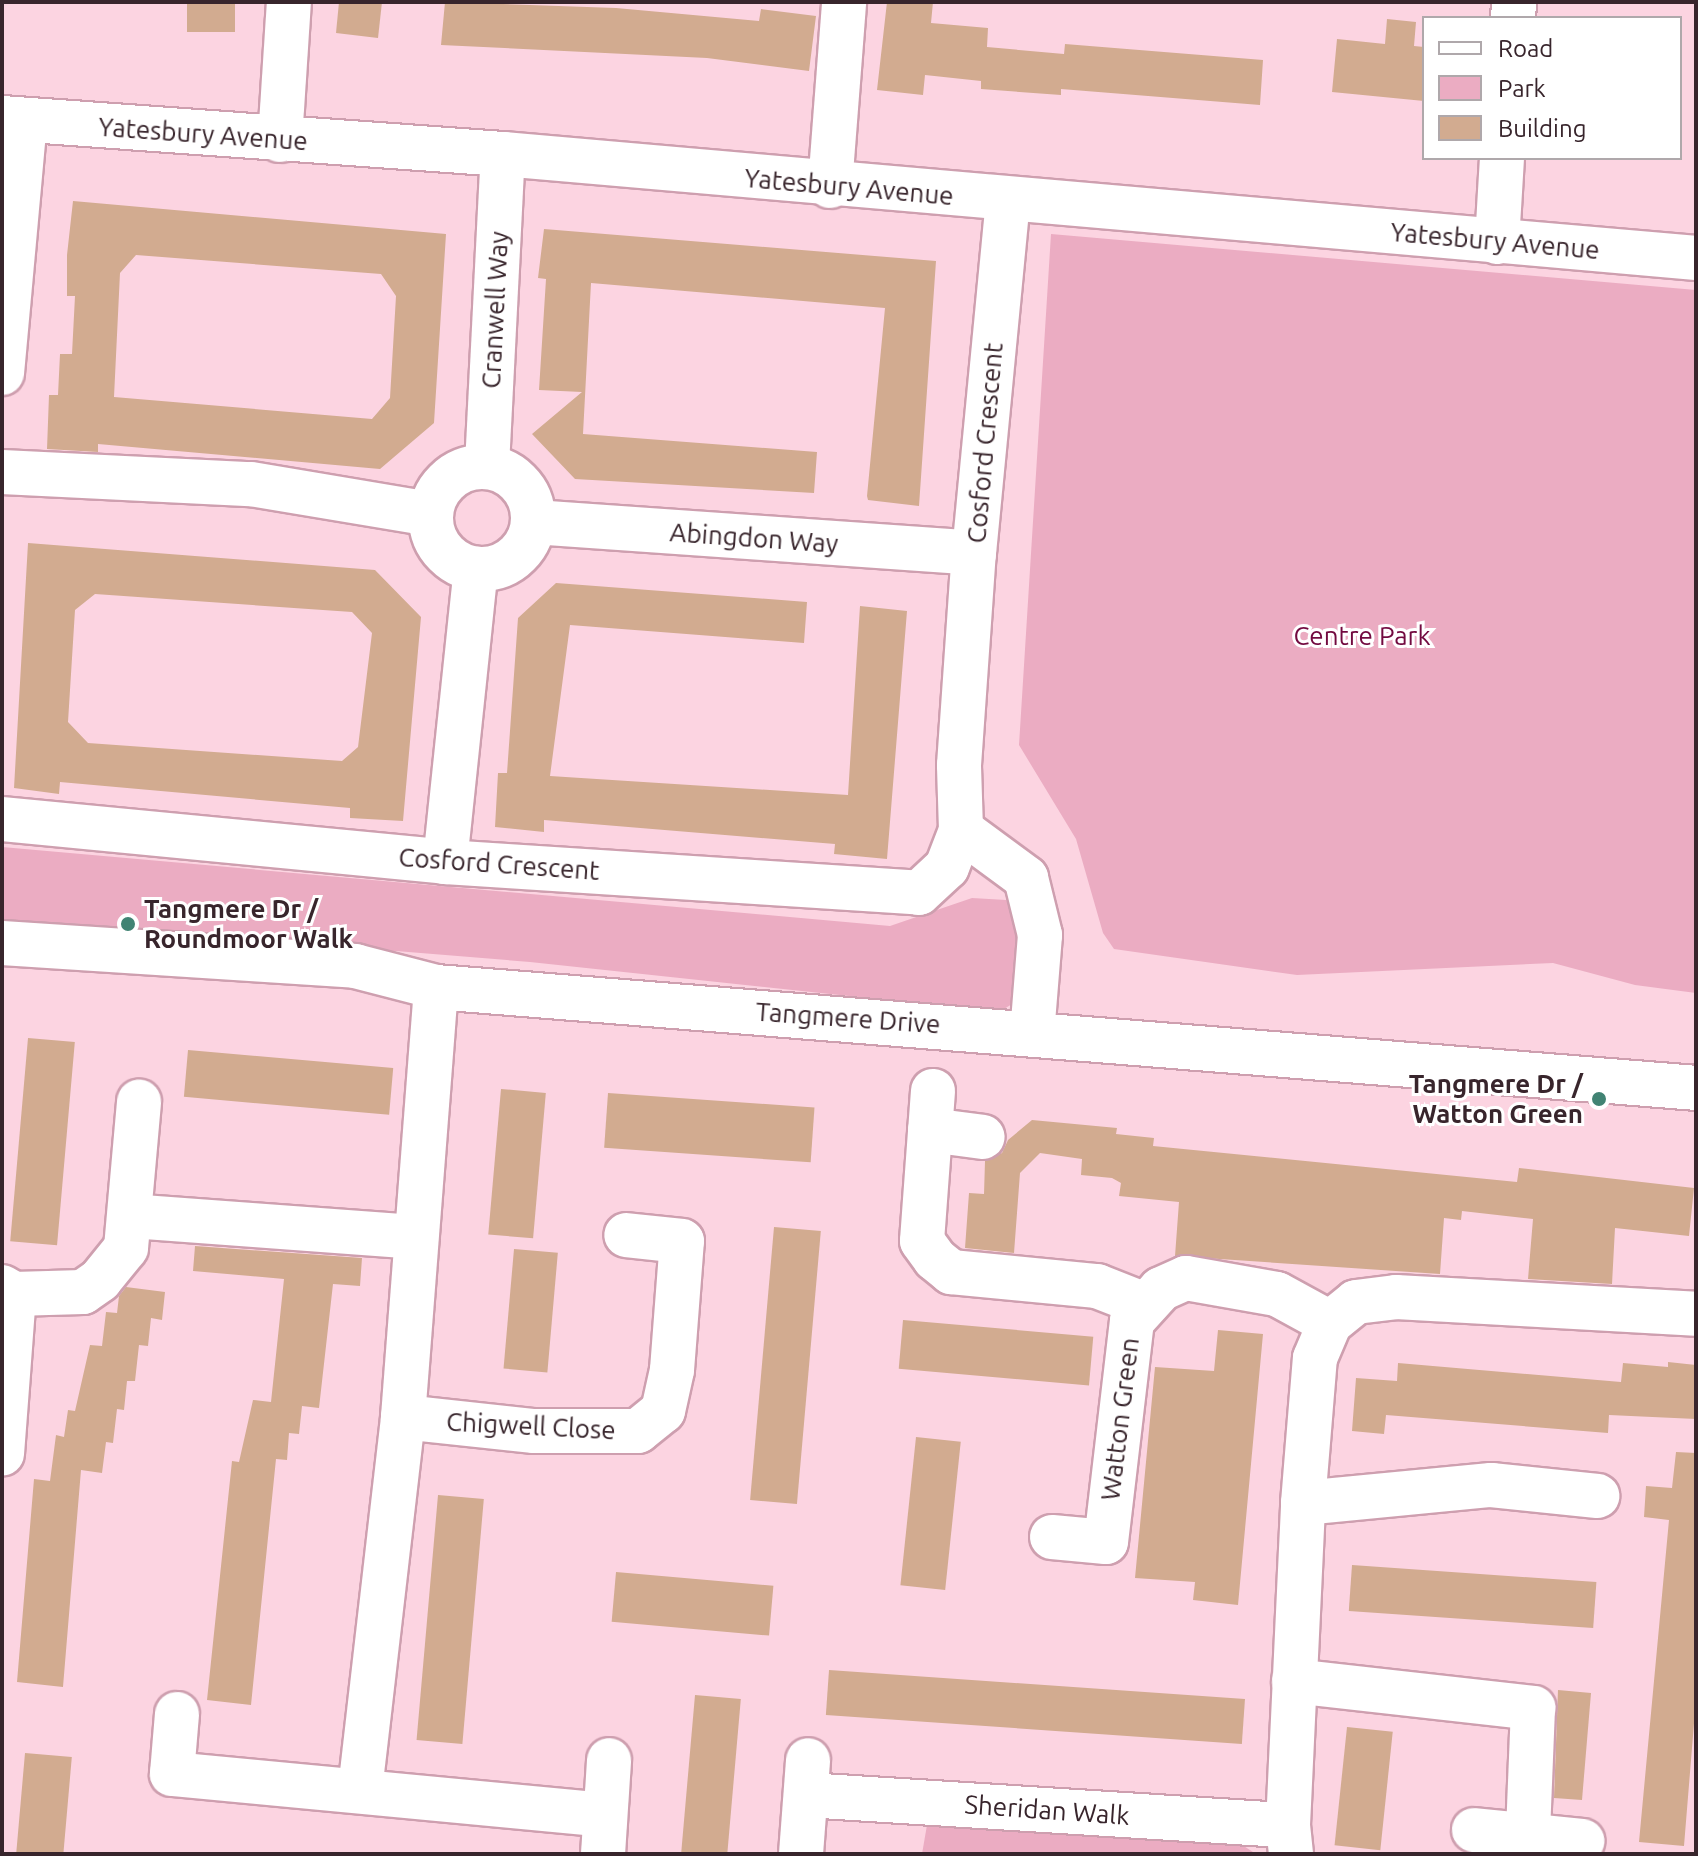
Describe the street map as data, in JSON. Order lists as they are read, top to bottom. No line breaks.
{"streets":{"street":["Yatesbury Avenue","Cranwell Way","Cosford Crescent","Abingdon Way","Tangmere Drive","Watton Green","Chigwell Close","Sheridan Walk"]},"crossings":[["Yatesbury Avenue","Cranwell Way"],["Yatesbury Avenue","Cosford Crescent"],["Cranwell Way","Abingdon Way"],["Cosford Crescent","Abingdon Way"]],"parks":["Centre Park"],"places":["Tangmere Dr / Roundmoor Walk","Tangmere Dr / Watton Green"],"legend":["Road","Park","Building"]}
